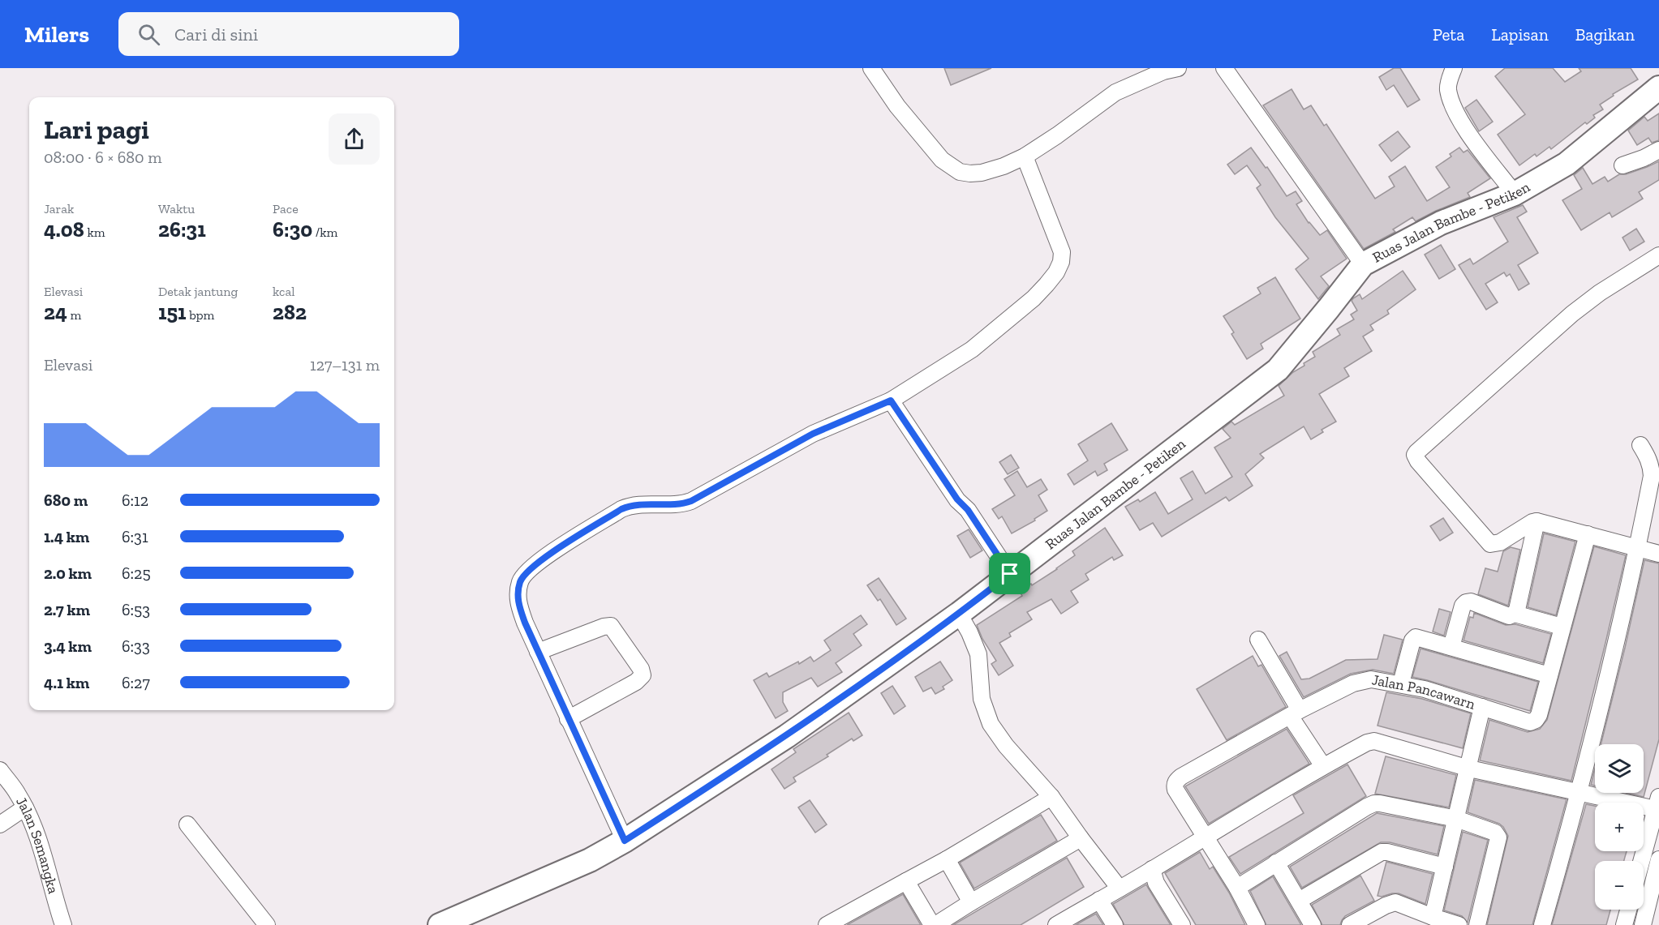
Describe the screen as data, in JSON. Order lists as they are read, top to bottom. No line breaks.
{"streets":{"main road":["Ruas Jalan Bambe - Petiken"],"street":["Jalan Pancawarn","Jalan Semangka"]},"page":{"header":"Milers","search":"Cari di sini","nav":["Peta","Lapisan","Bagikan"],"heading":["Lari pagi","08:00 · 6 × 680 m"],"stats":[["Jarak","4.08 km"],["Waktu","26:31"],["Pace","6:30 /km"],["Elevasi","24 m"],["Detak jantung","151 bpm"],["kcal","282"]],"chart":["Elevasi","127–131 m"],"list":[{"name":"680 m","note":"6:12"},{"name":"1.4 km","note":"6:31"},{"name":"2.0 km","note":"6:25"},{"name":"2.7 km","note":"6:53"},{"name":"3.4 km","note":"6:33"},{"name":"4.1 km","note":"6:27"}],"map_buttons":["+","−"]}}
